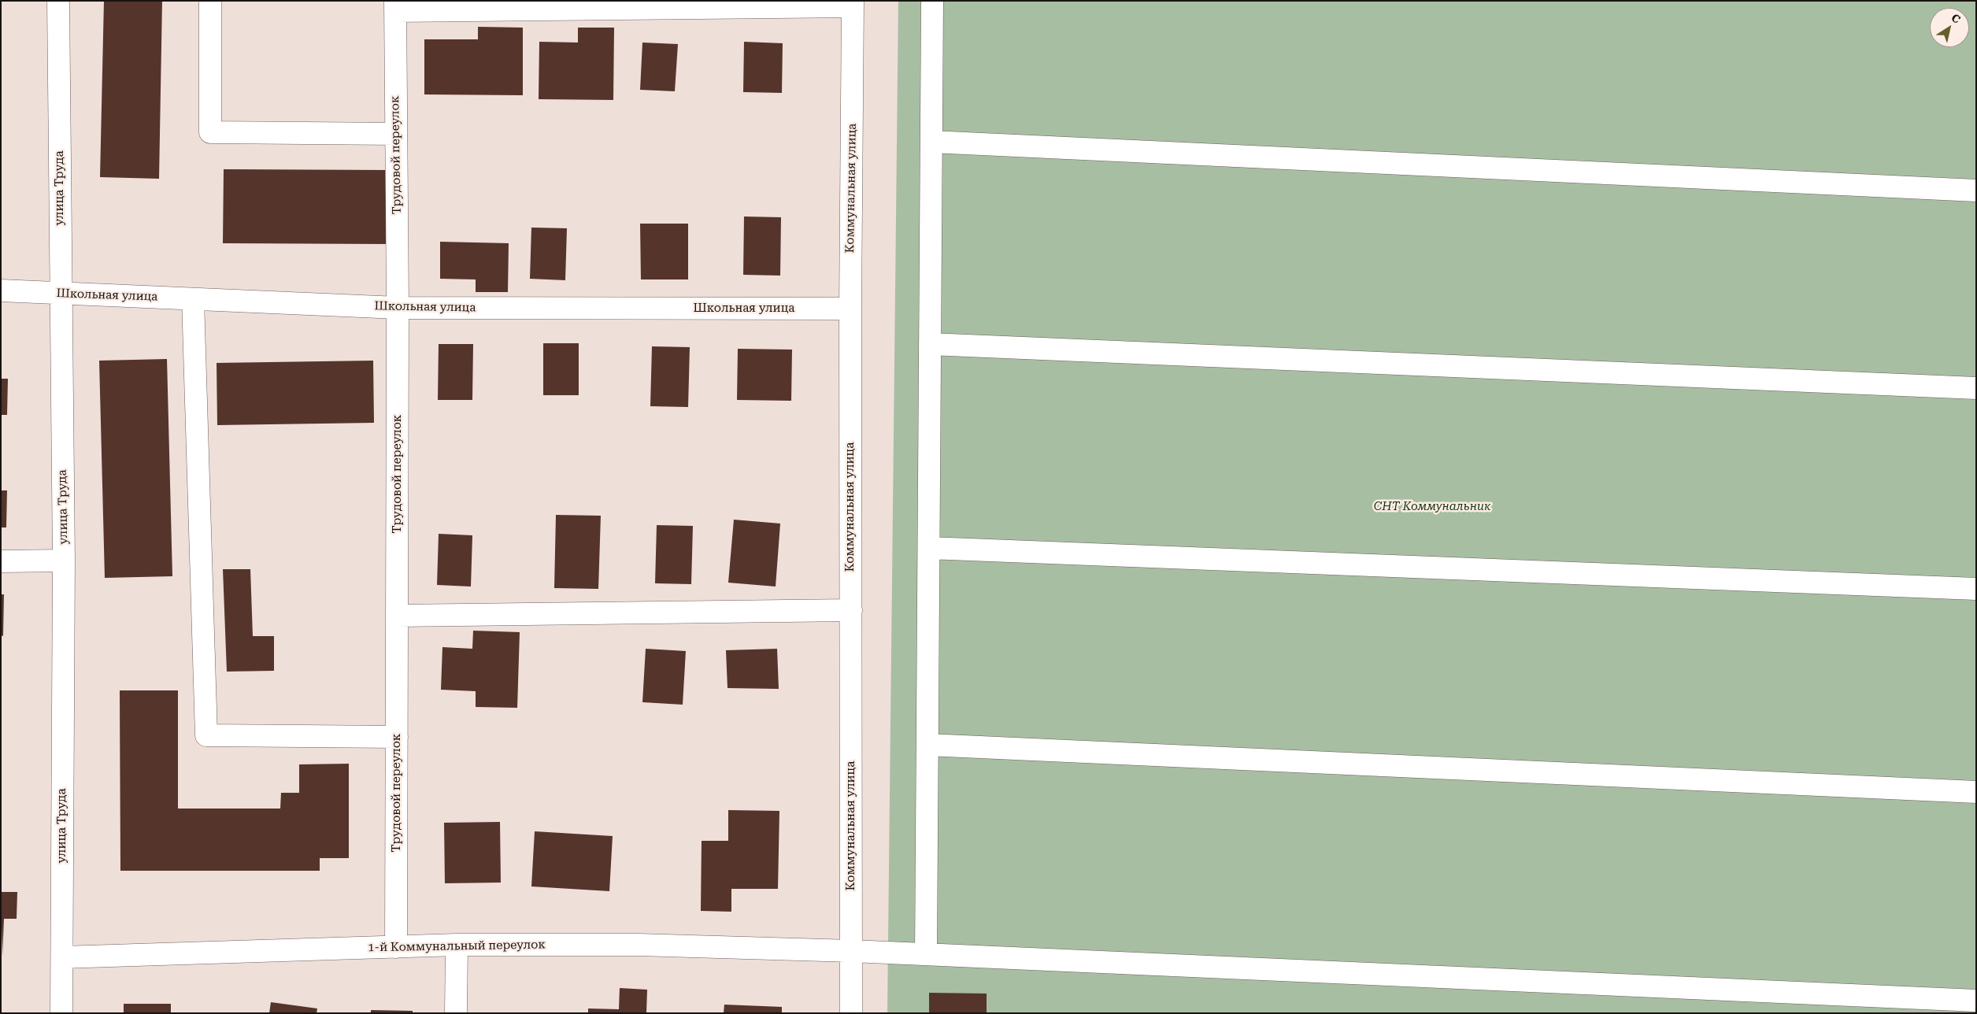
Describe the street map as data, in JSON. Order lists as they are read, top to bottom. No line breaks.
{"streets":{"street":["Трудовой переулок","улица Труда","Коммунальная улица","Школьная улица","1-й Коммунальный переулок"]},"crossings":[["Трудовой переулок","Школьная улица"],["Трудовой переулок","1-й Коммунальный переулок"],["улица Труда","Школьная улица"],["улица Труда","1-й Коммунальный переулок"],["Коммунальная улица","Школьная улица"],["Коммунальная улица","1-й Коммунальный переулок"]],"parks":["СНТ Коммунальник"],"north":"top right"}
